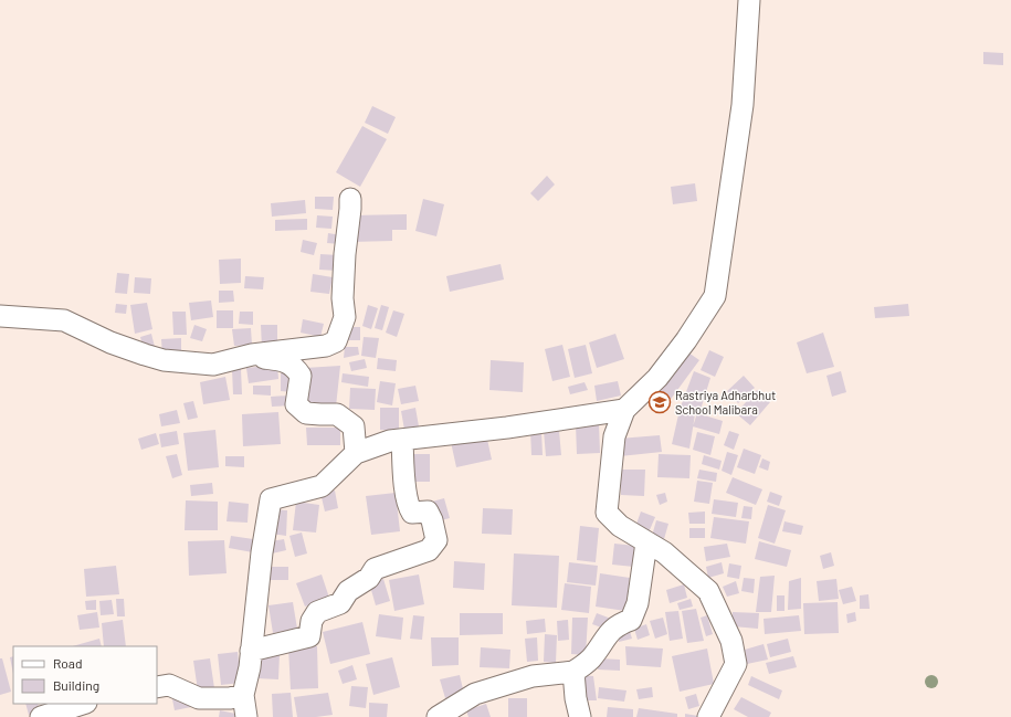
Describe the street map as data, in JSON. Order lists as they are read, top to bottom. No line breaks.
{"places":{"school or university":["Rastriya Adharbhut School Malibara"]},"legend":["Road","Building"]}
